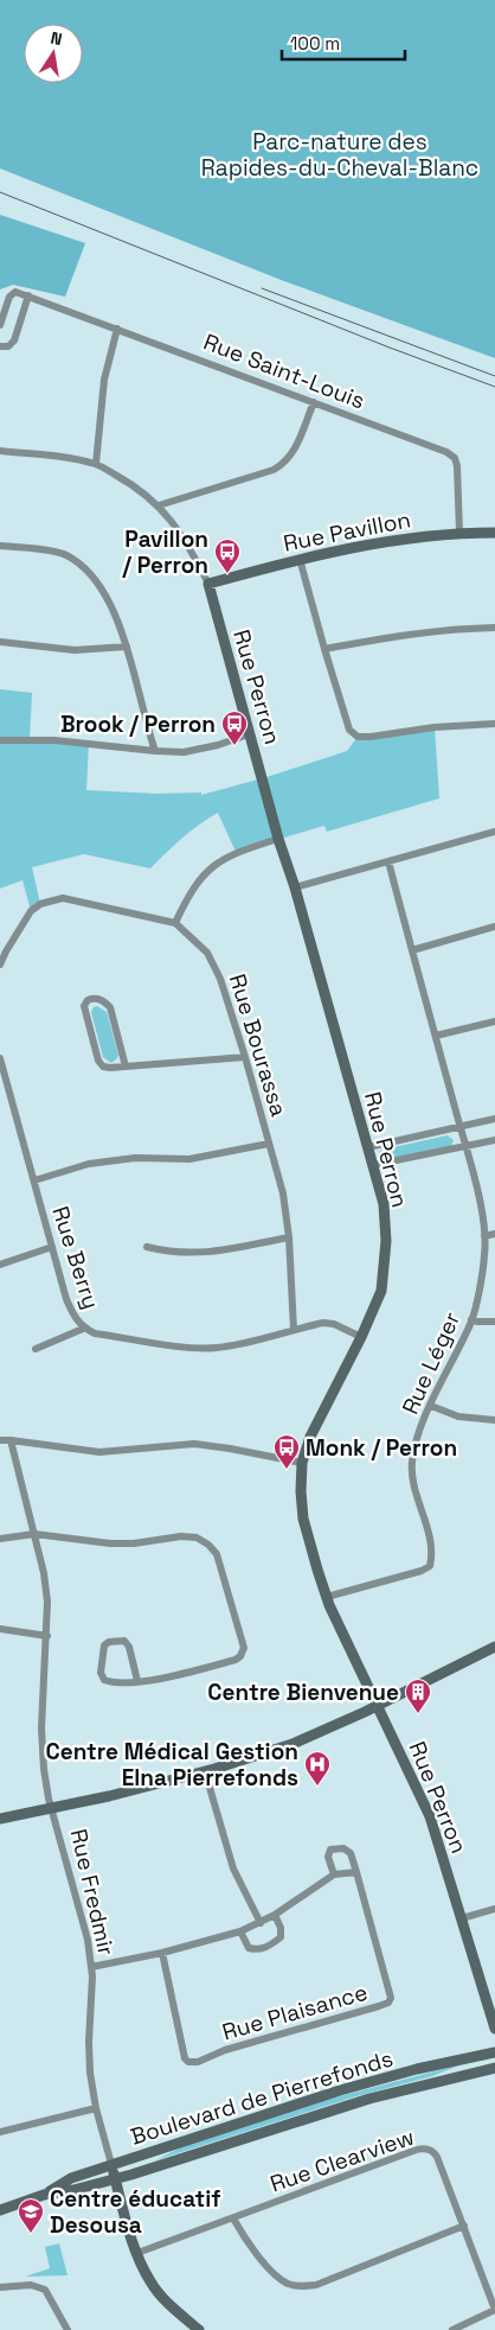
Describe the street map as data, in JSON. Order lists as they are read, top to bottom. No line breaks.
{"streets":{"street":["Rue Saint-Louis","Rue Pavillon","Rue Perron","Rue Bourassa","Rue Berry","Rue Léger","Rue Fredmir","Rue Plaisance","Boulevard de Pierrefonds","Rue Clearview"]},"crossings":[["Rue Saint-Louis","Rue Pavillon"],["Rue Pavillon","Rue Perron"],["Rue Perron","Rue Berry"],["Rue Perron","Rue Léger"],["Rue Bourassa","Rue Berry"],["Rue Fredmir","Boulevard de Pierrefonds"],["Rue Fredmir","Rue Clearview"]],"parks":["Parc-nature des Rapides-du-Cheval-Blanc"],"places":{"bus stop":["Pavillon / Perron","Brook / Perron","Monk / Perron"],"building":["Centre Bienvenue"],"hospital":["Centre Médical Gestion Elna Pierrefonds"],"school or university":["Centre éducatif Desousa"]},"scale_bar":"100 m","north":"top"}
